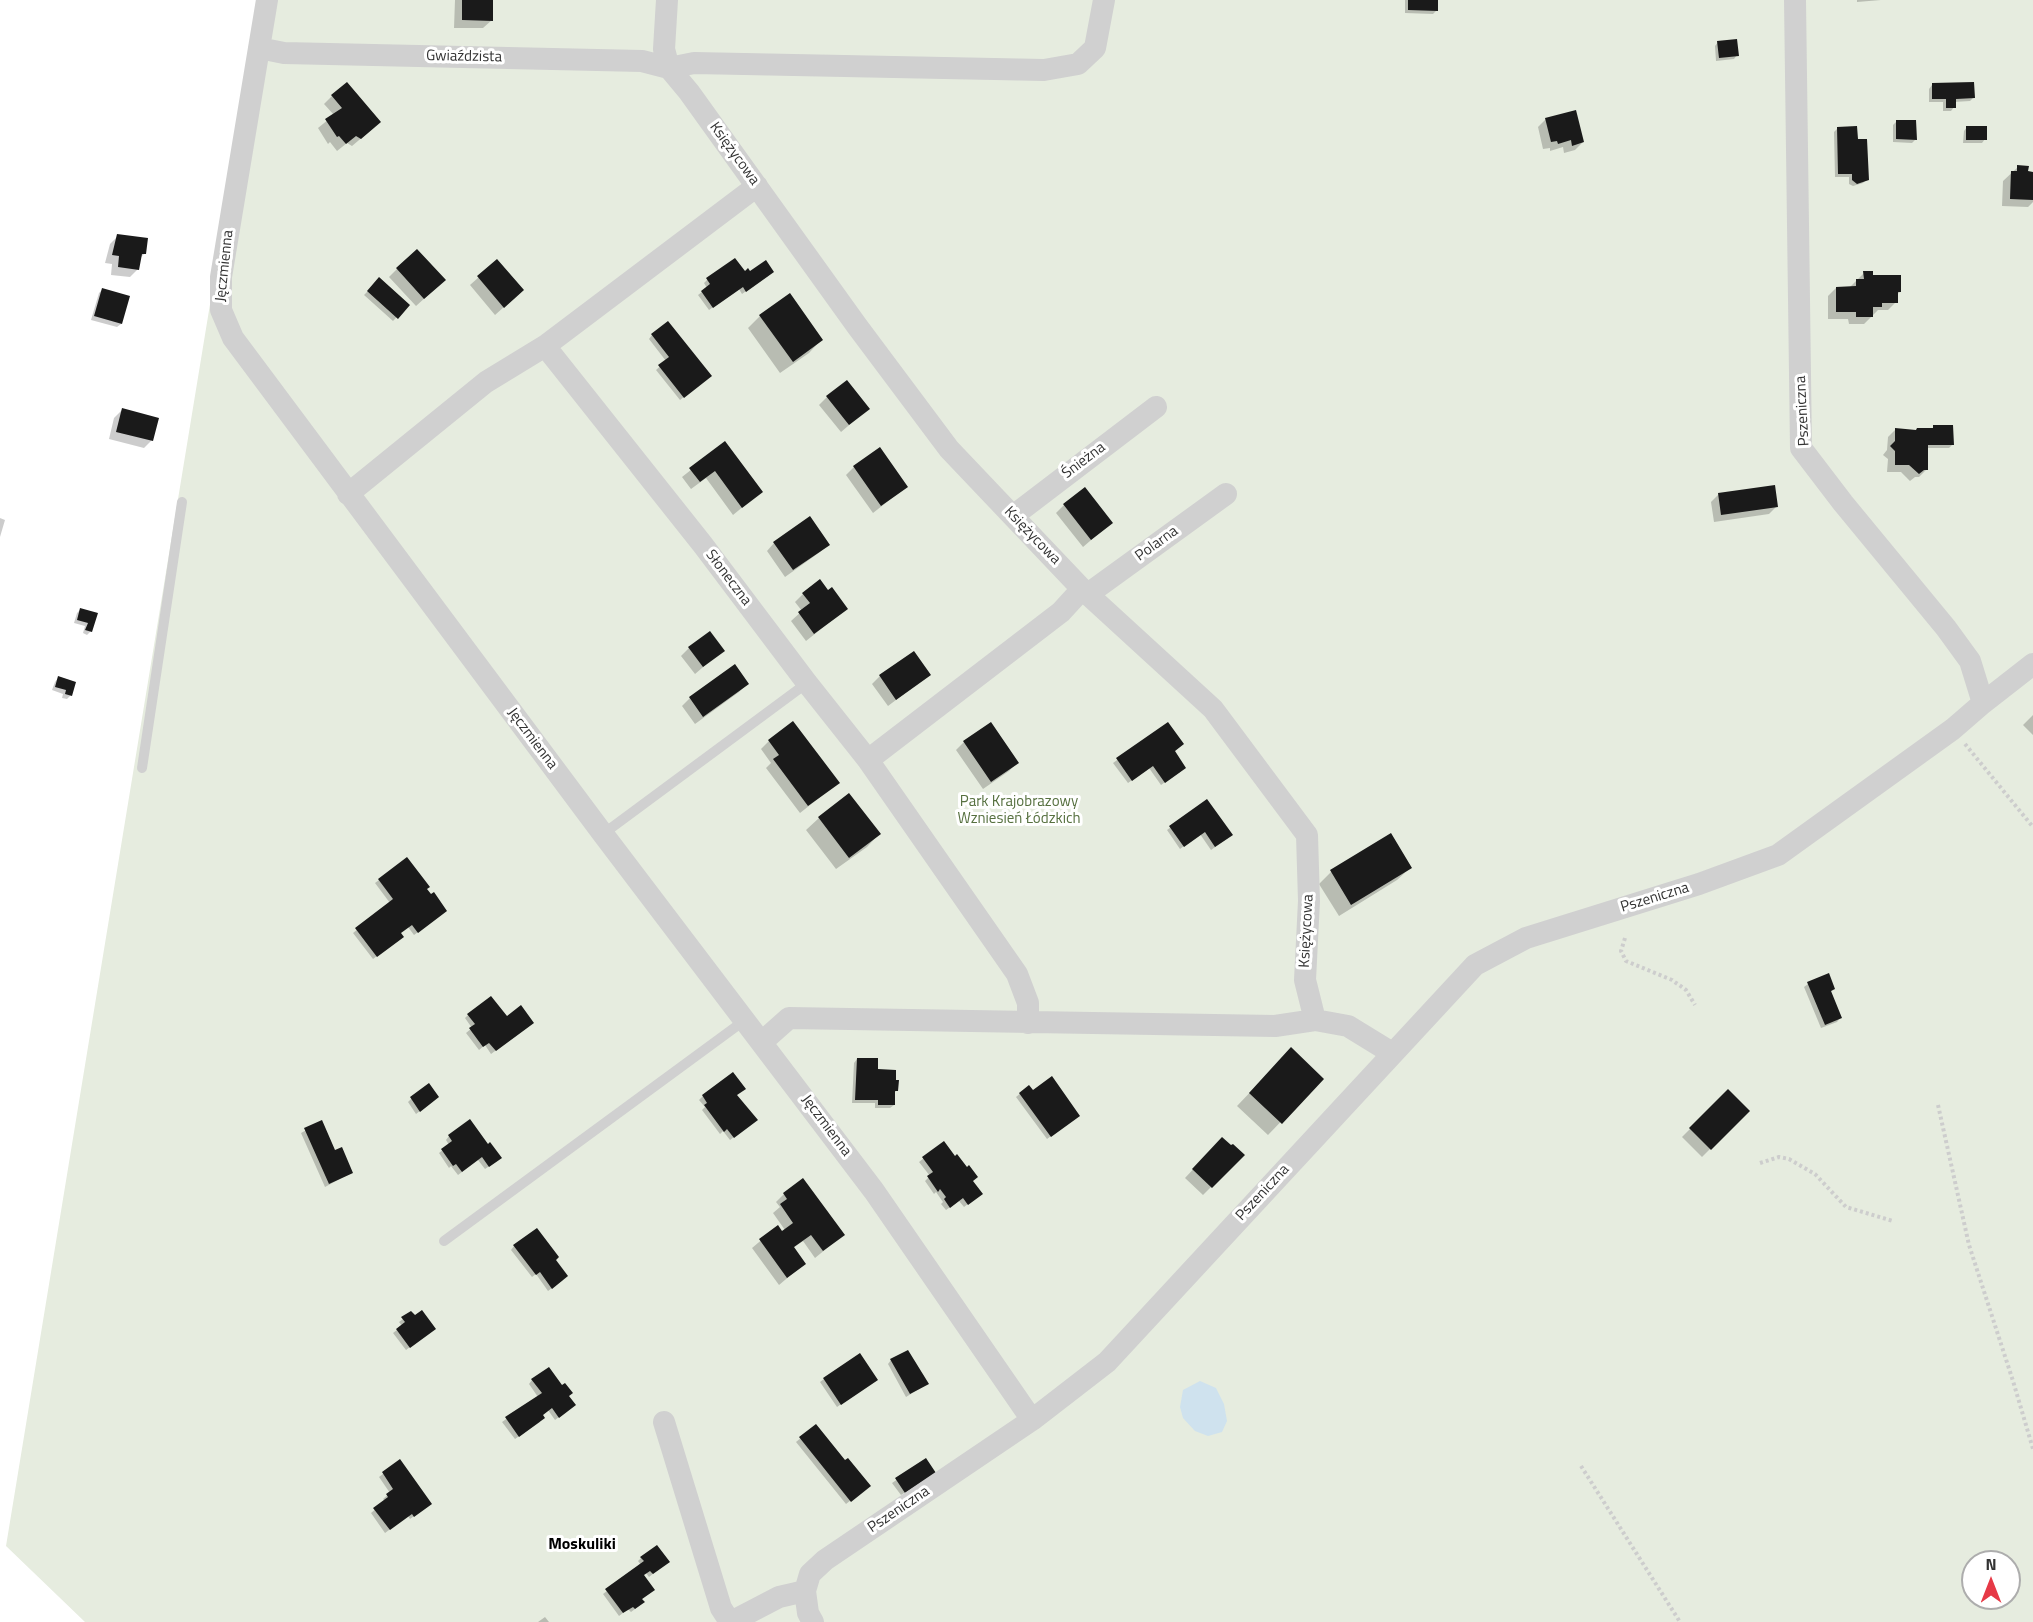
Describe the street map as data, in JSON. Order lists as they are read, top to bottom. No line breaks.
{"streets":{"street":["Gwiaździsta","Księżycowa","Jęczmienna","Pszeniczna","Śnieżna","Polarna","Słoneczna"]},"crossings":[["Gwiaździsta","Księżycowa"],["Gwiaździsta","Jęczmienna"],["Księżycowa","Śnieżna"],["Księżycowa","Polarna"],["Jęczmienna","Pszeniczna"],["Polarna","Słoneczna"]],"districts":["Moskuliki"],"parks":["Park Krajobrazowy Wzniesień Łódzkich"],"north":"top"}
